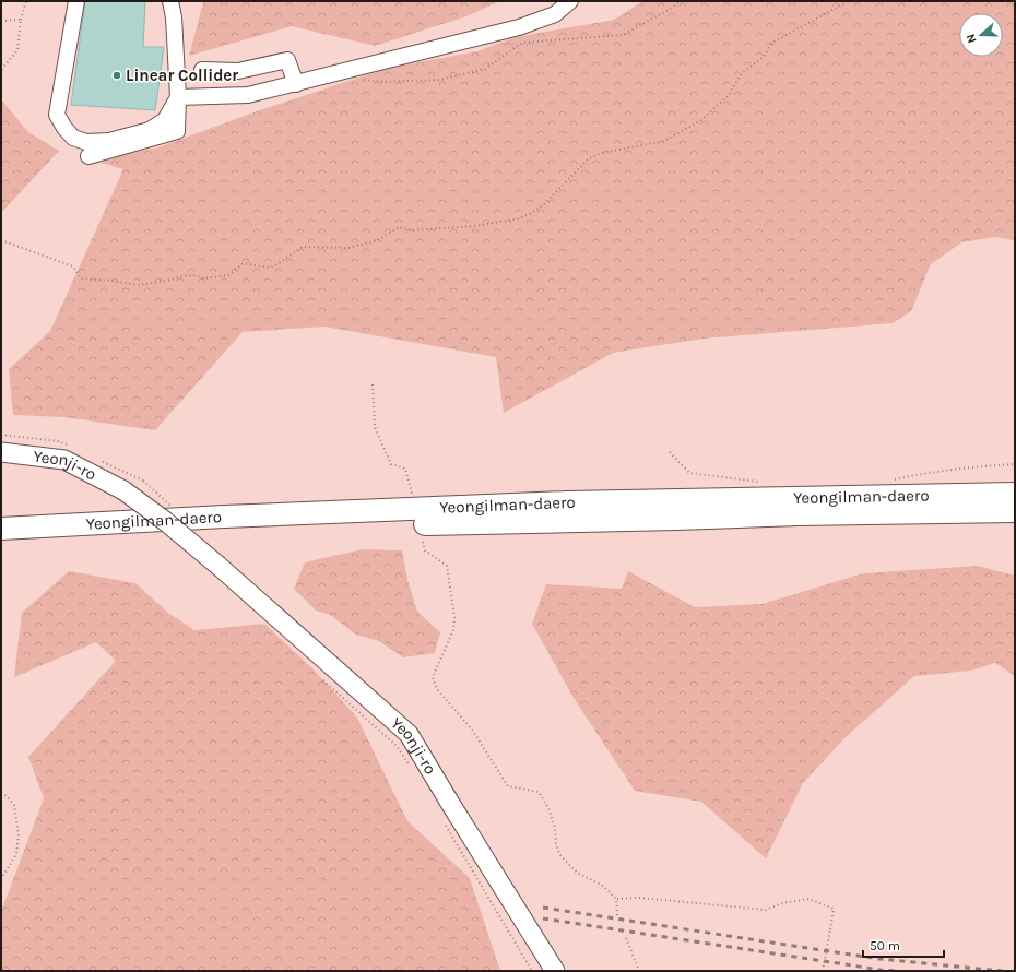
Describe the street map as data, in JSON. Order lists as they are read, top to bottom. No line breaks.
{"streets":{"highway":["Yeongilman-daero"],"main road":["Yeonji-ro"]},"places":["Linear Collider"],"scale_bar":"50 m","north":"left"}
